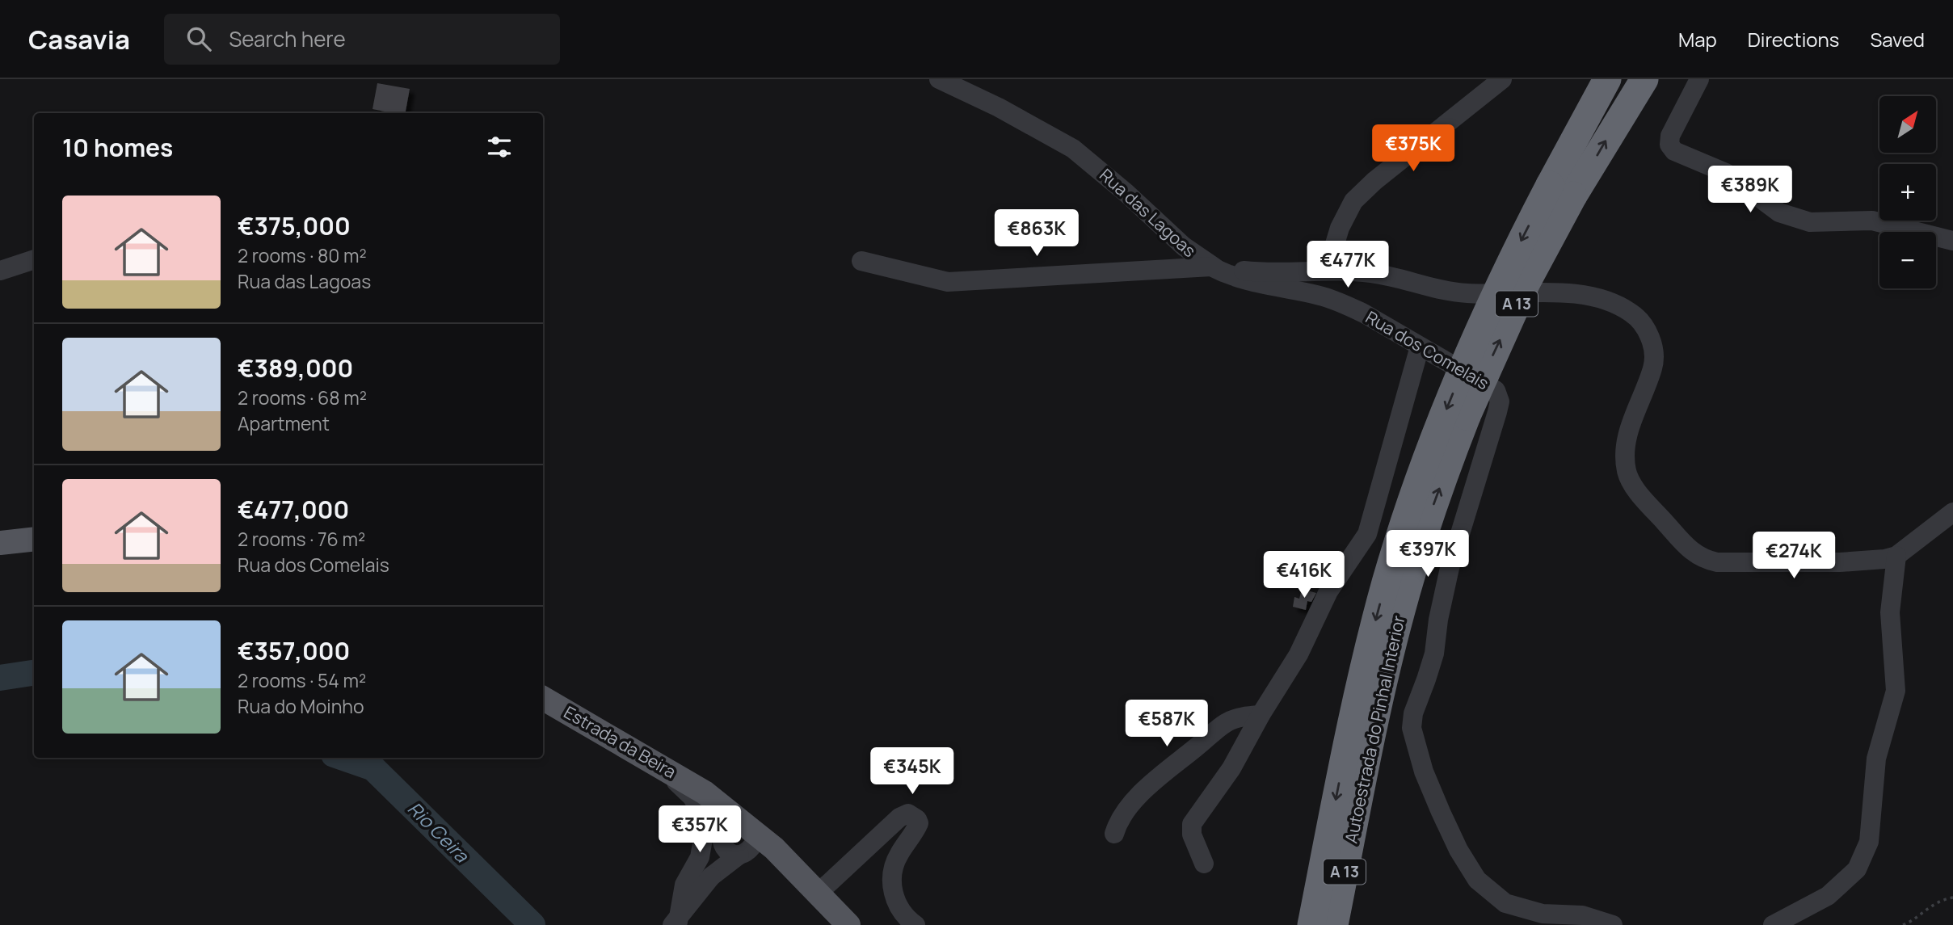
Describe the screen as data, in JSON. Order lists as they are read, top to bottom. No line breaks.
{"streets":{"highway":["A 13","Autoestrada do Pinhal Interior"],"main road":["Estrada da Beira"],"street":["Rua das Lagoas","Rua dos Comelais"]},"crossings":[["Rua das Lagoas","Rua dos Comelais"]],"water":["Rio Ceira"],"north":"top right","page":{"header":"Casavia","search":"Search here","nav":["Map","Directions","Saved"],"map_buttons":["+","−"],"heading":"10 homes","price":["€375K","€389K","€863K","€477K","€397K","€274K","€416K","€587K","€345K","€357K"],"list":[{"name":"€375,000","note":"2 rooms · 80 m² · Rua das Lagoas"},{"name":"€389,000","note":"2 rooms · 68 m² · Apartment"},{"name":"€477,000","note":"2 rooms · 76 m² · Rua dos Comelais"},{"name":"€357,000","note":"2 rooms · 54 m² · Rua do Moinho"}]}}
